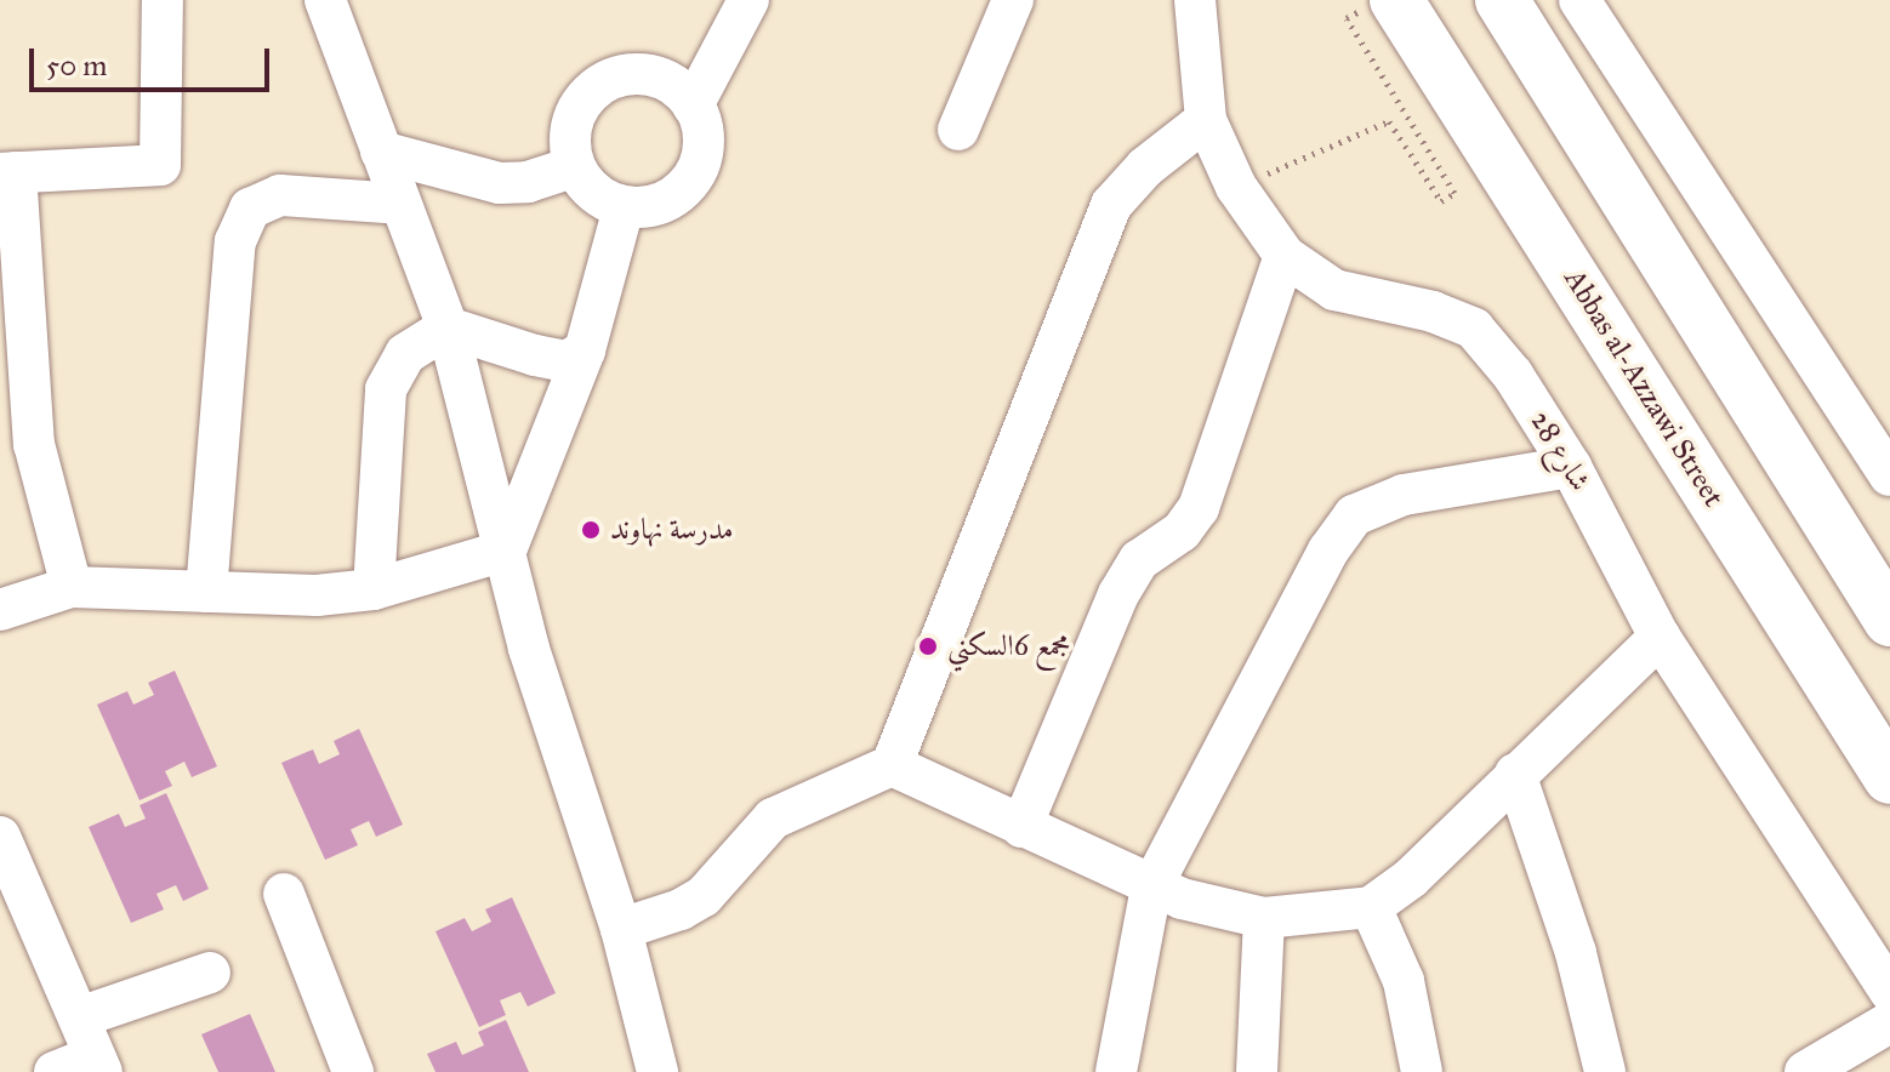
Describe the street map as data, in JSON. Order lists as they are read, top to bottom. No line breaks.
{"streets":{"main road":["Abbas al-Azzawi Street"],"street":["شارع 28"]},"places":["مدرسة نهاوند","مجمع 6السكني"],"scale_bar":"50 m"}
